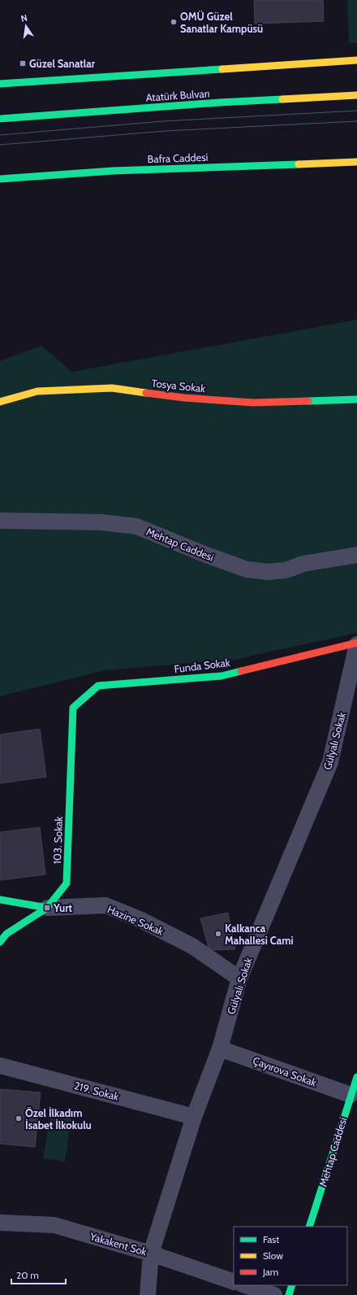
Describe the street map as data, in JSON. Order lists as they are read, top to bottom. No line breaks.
{"streets":{"street":["Atatürk Bulvarı","Bafra Caddesi","Tosya Sokak","Mehtap Caddesi","Funda Sokak","Gülyalı Sokak","103. Sokak","Hazine Sokak","Çayırova Sokak","219. Sokak","Yakakent Sok"]},"crossings":[["Mehtap Caddesi","Çayırova Sokak"],["Funda Sokak","Gülyalı Sokak"],["Funda Sokak","103. Sokak"],["Gülyalı Sokak","Hazine Sokak"],["Gülyalı Sokak","Çayırova Sokak"],["Gülyalı Sokak","219. Sokak"],["Gülyalı Sokak","Yakakent Sok"],["103. Sokak","Hazine Sokak"]],"places":{"other":["OMÜ Güzel Sanatlar Kampüsü","Kalkanca Mahallesi Cami","Özel İlkadım İsabet İlkokulu"],"transit":["Güzel Sanatlar","Yurt"]},"legend":["Fast","Slow","Jam"],"scale_bar":"20 m","north":"top"}
